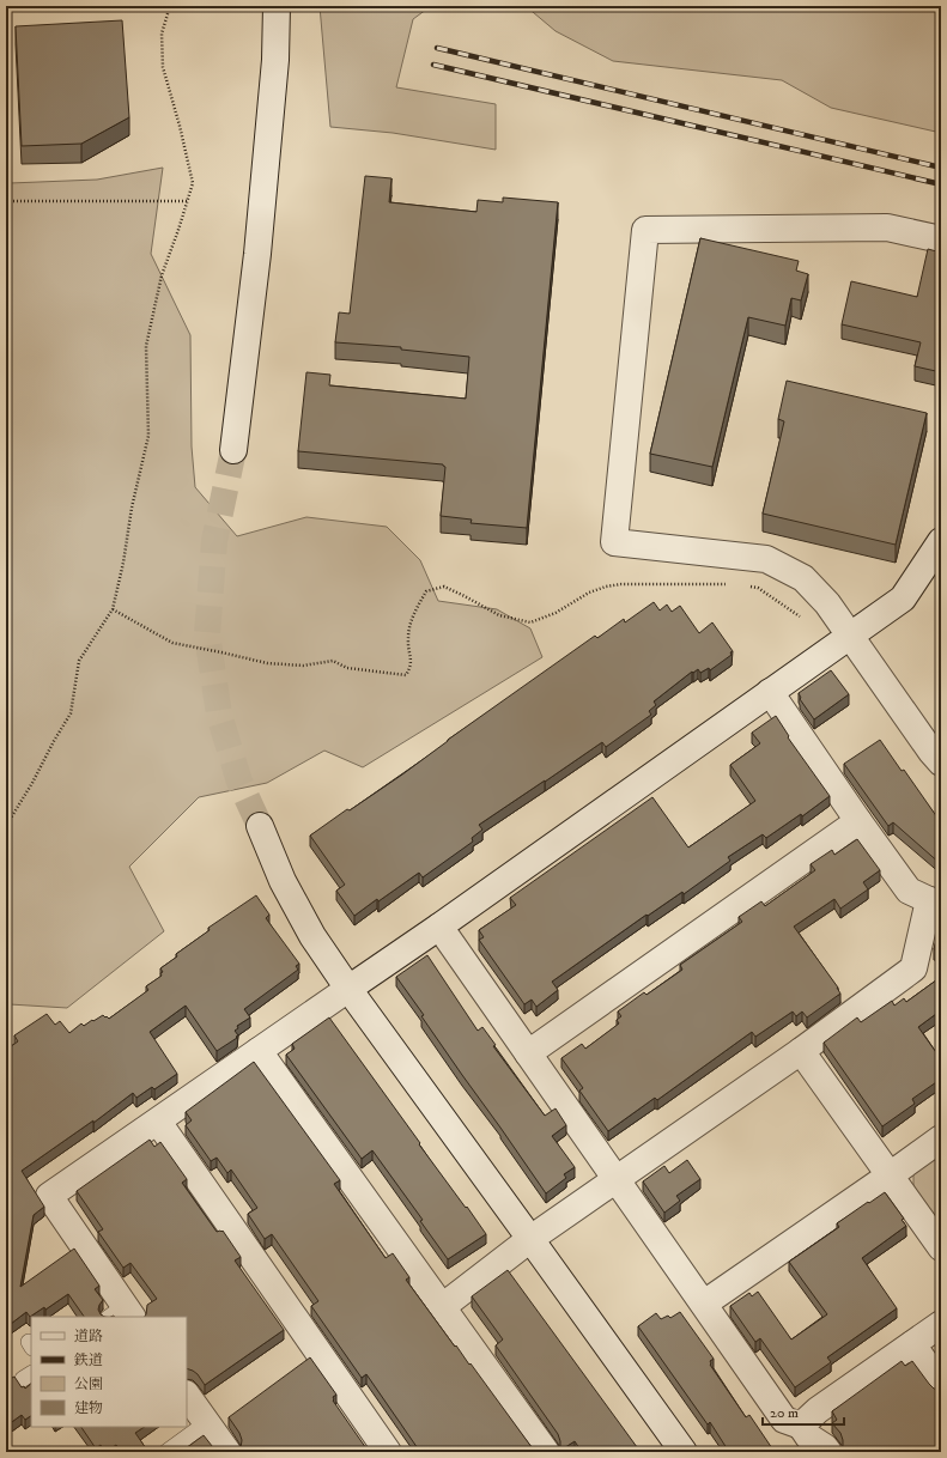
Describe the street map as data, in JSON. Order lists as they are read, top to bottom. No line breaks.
{"legend":["道路","鉄道","公園","建物"],"scale_bar":"20 m"}
